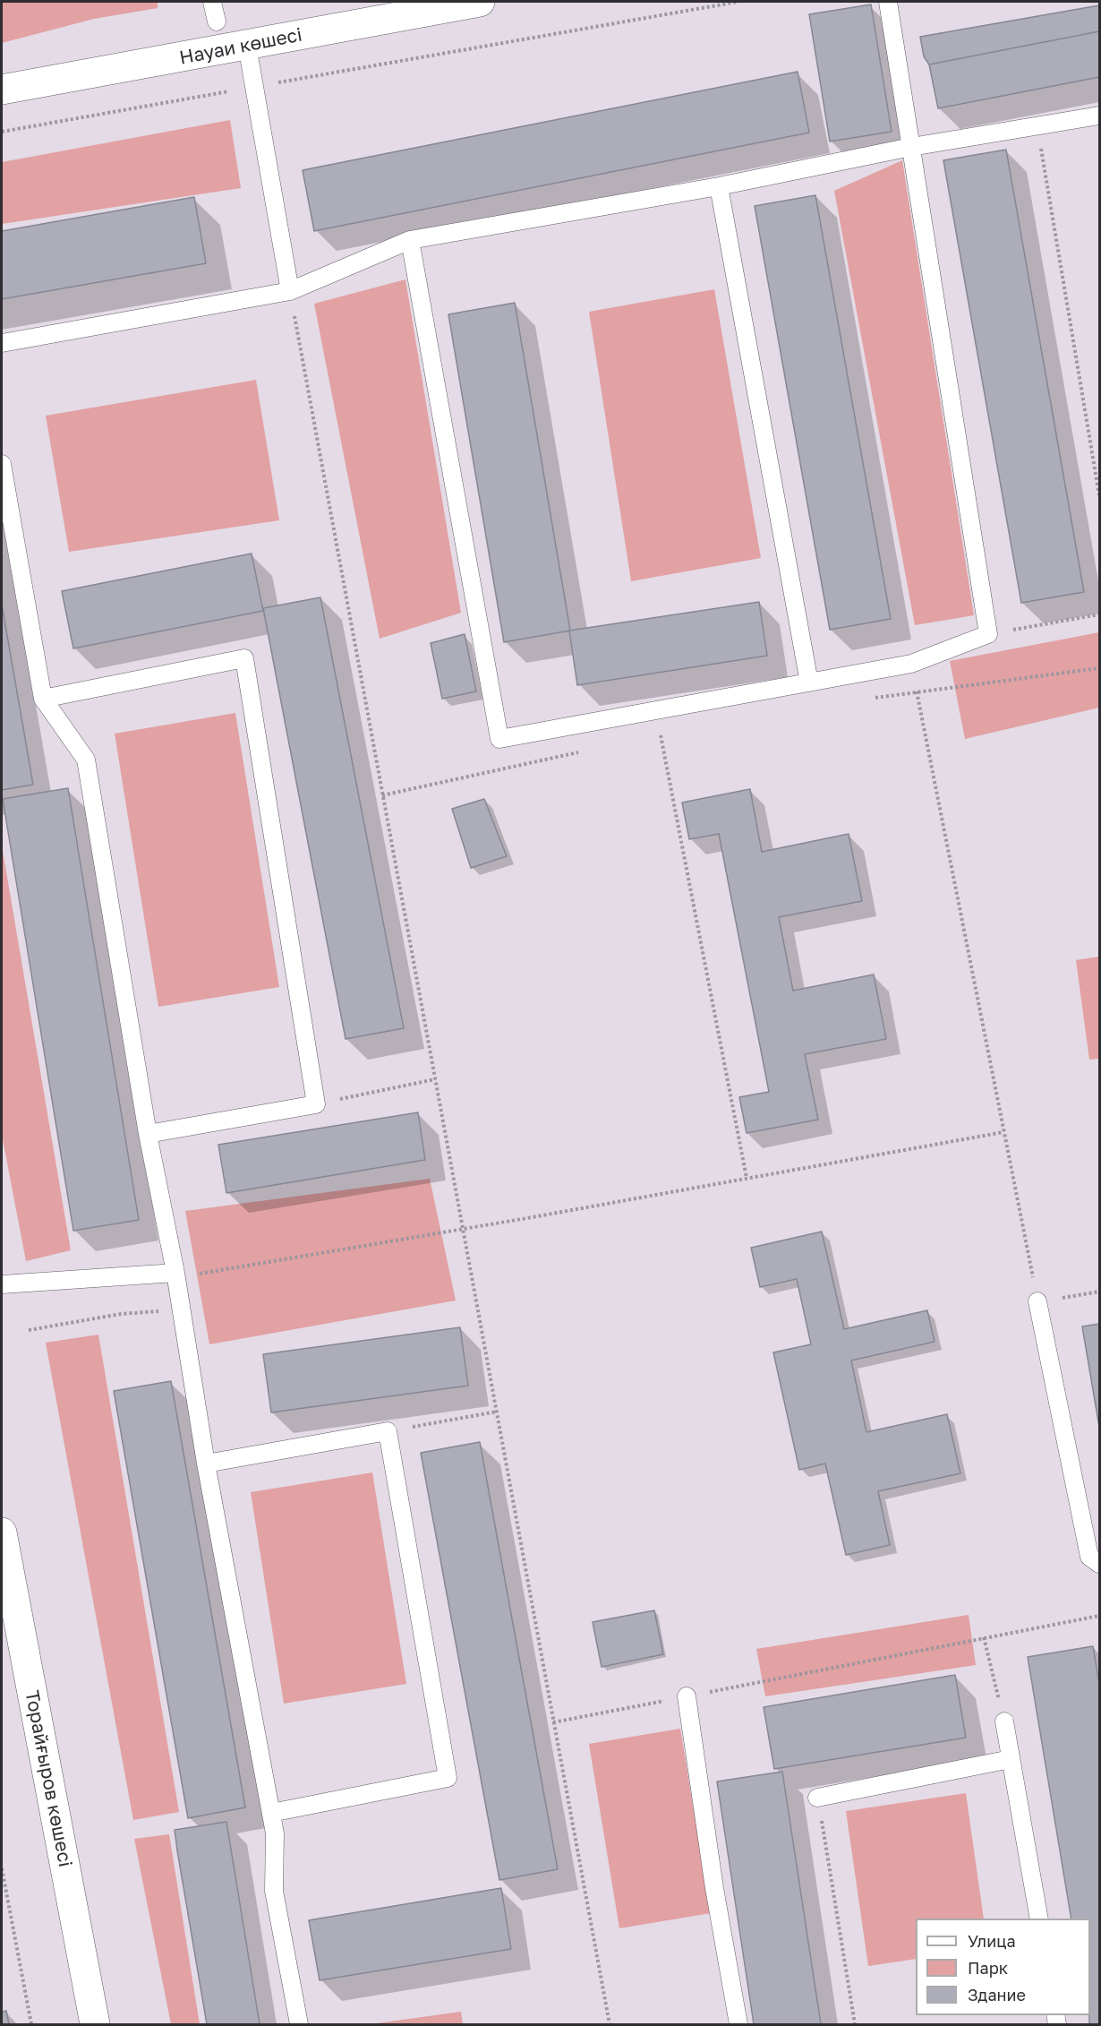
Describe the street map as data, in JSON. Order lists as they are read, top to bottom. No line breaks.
{"streets":{"street":["Науаи көшесі","Торайғыров көшесі"]},"legend":["Улица","Парк","Здание"]}
